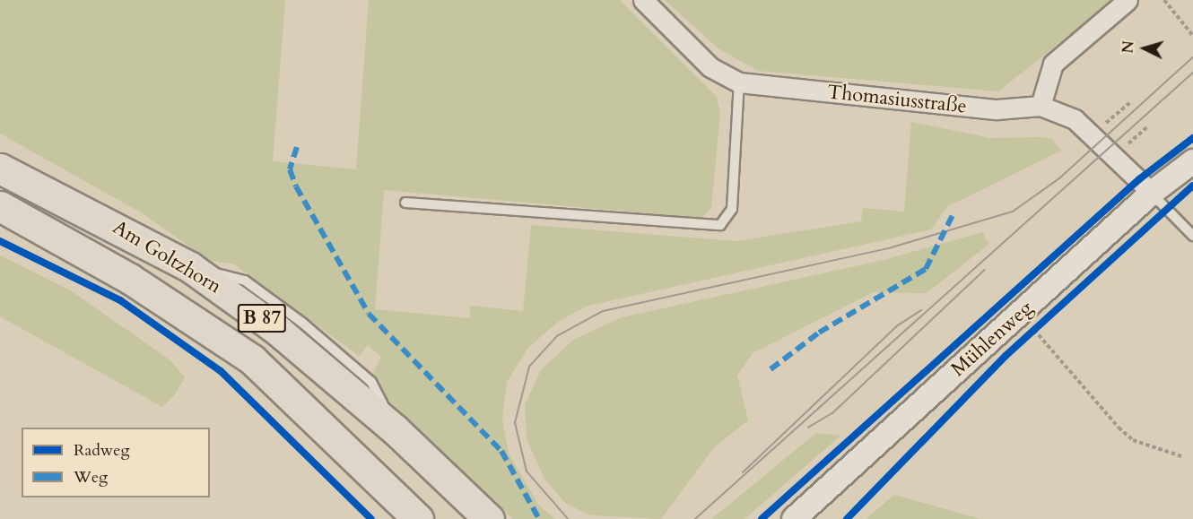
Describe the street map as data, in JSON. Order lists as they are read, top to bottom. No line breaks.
{"streets":{"main road":["Am Goltzhorn","B 87"],"street":["Thomasiusstraße","Mühlenweg"]},"crossings":[["Thomasiusstraße","Mühlenweg"]],"legend":["Radweg","Weg"],"north":"left"}
